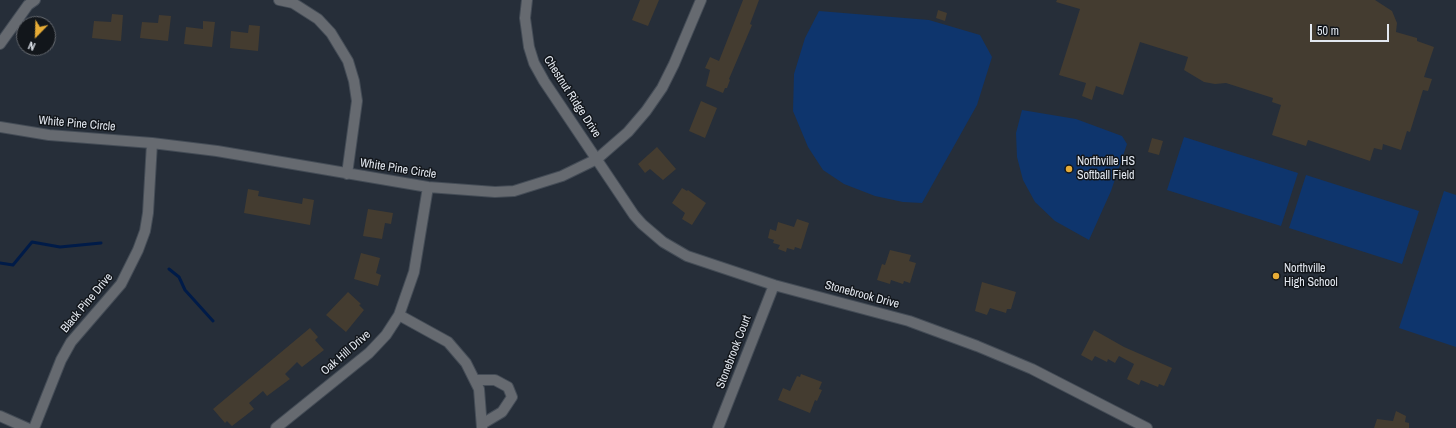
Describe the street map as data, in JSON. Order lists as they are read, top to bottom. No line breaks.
{"streets":{"street":["Chestnut Ridge Drive","White Pine Circle","Stonebrook Drive","Black Pine Drive","Stonebrook Court","Oak Hill Drive"]},"crossings":[["Chestnut Ridge Drive","White Pine Circle"],["Chestnut Ridge Drive","Stonebrook Drive"],["White Pine Circle","Stonebrook Drive"],["White Pine Circle","Black Pine Drive"],["White Pine Circle","Oak Hill Drive"],["Stonebrook Drive","Stonebrook Court"]],"places":["Northville HS Softball Field","Northville High School"],"scale_bar":"50 m","north":"bottom left"}
